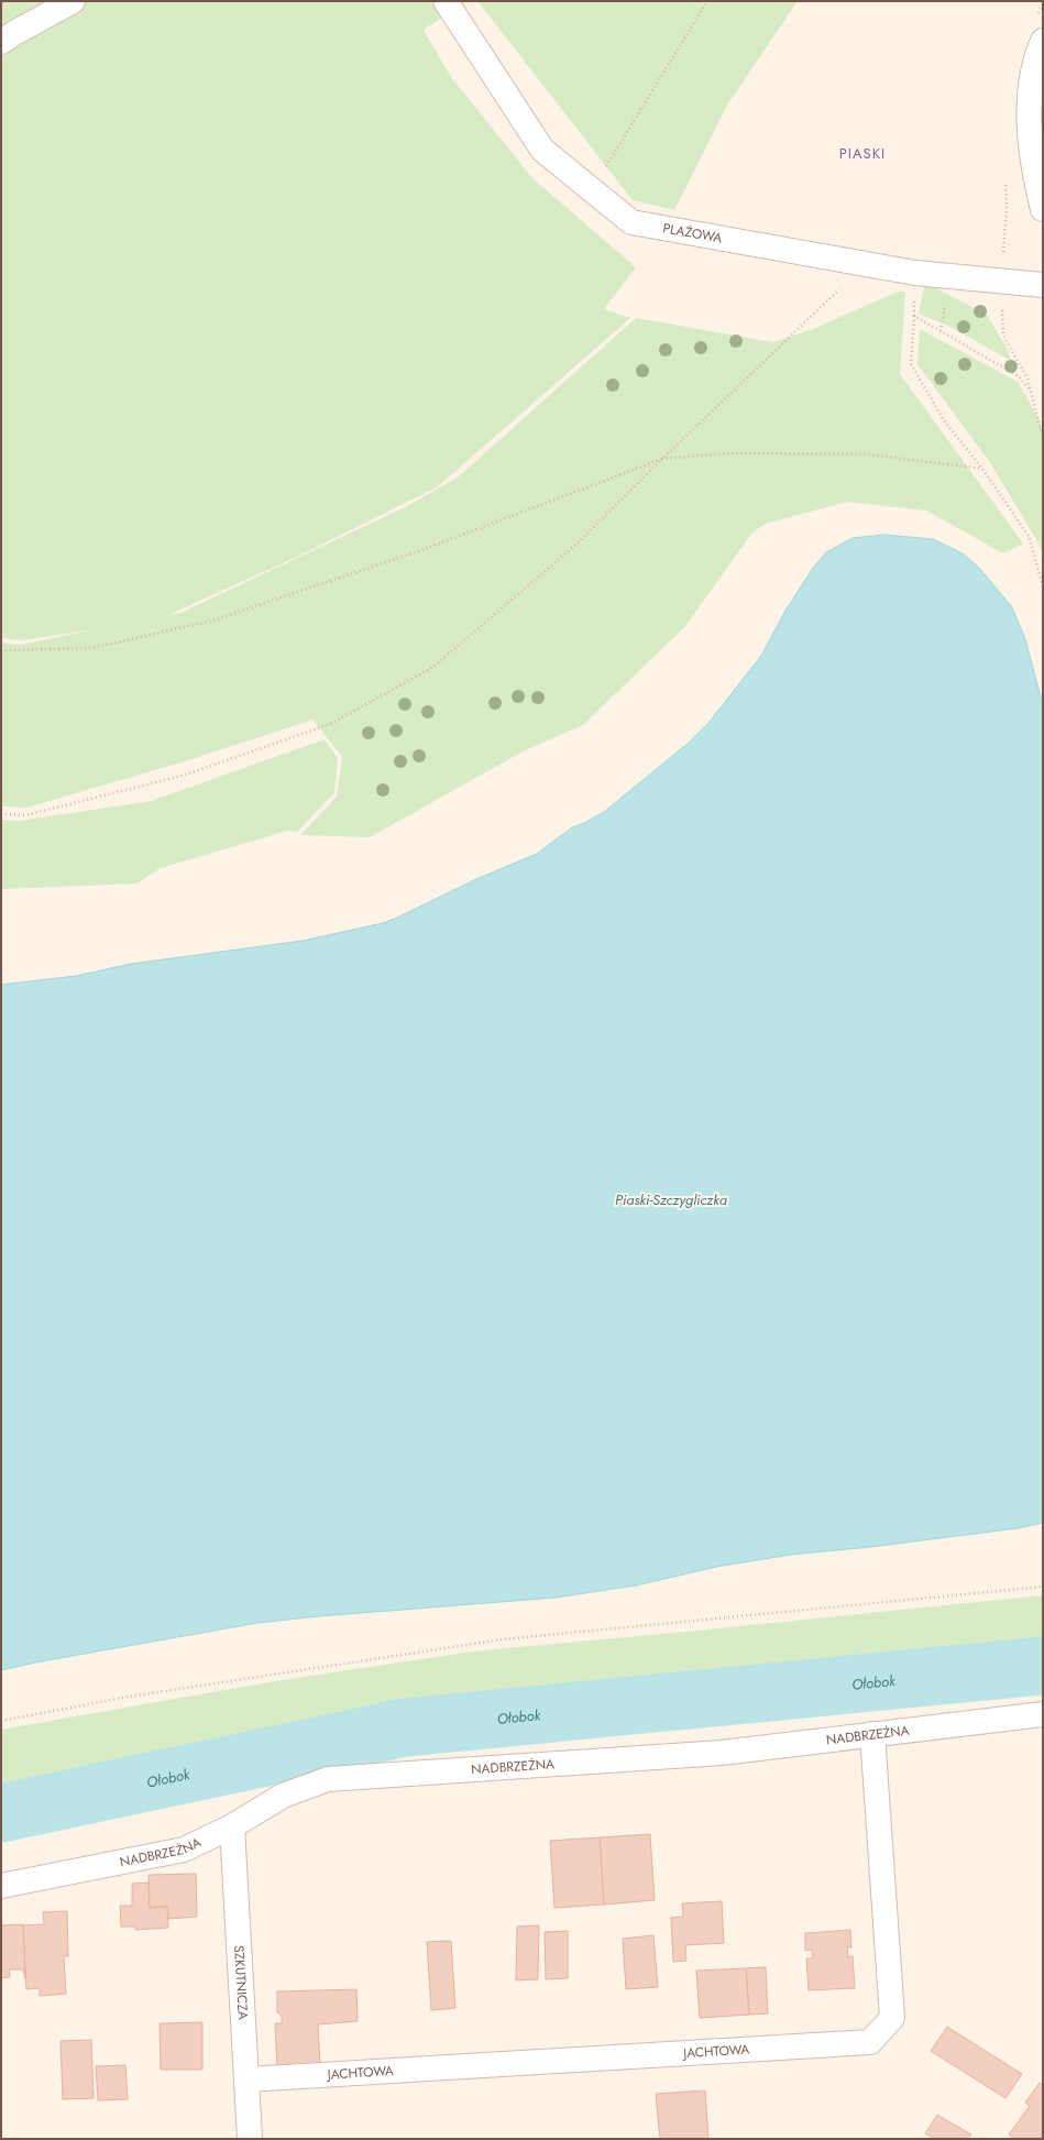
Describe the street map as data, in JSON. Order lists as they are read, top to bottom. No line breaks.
{"streets":{"street":["PLAŻOWA","NADBRZEŻNA","SZKUTNICZA","JACHTOWA"]},"crossings":[["NADBRZEŻNA","SZKUTNICZA"],["NADBRZEŻNA","JACHTOWA"],["SZKUTNICZA","JACHTOWA"]],"districts":["PIASKI"],"water":["Piaski-Szczygliczka","Ołobok"]}
